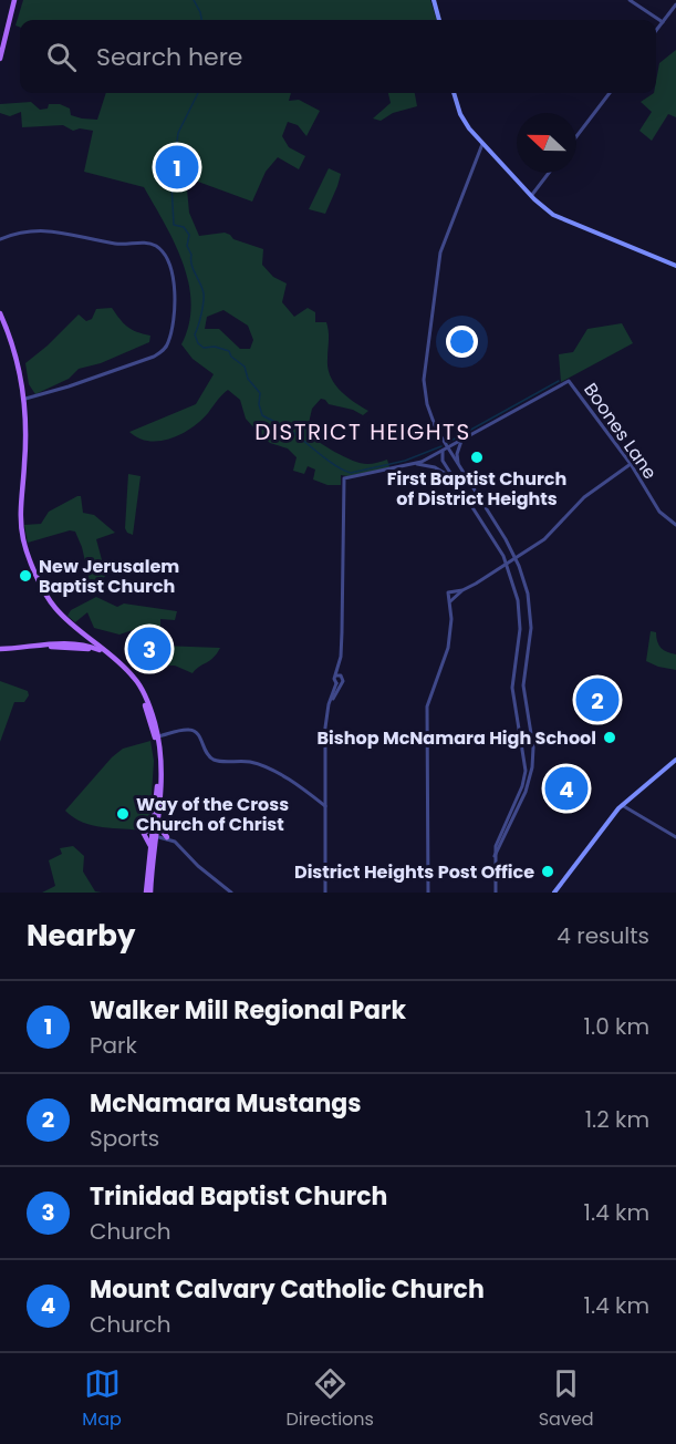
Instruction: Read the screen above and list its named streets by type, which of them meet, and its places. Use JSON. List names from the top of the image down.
{
  "streets": {
    "street": ["Boones Lane"]
  },
  "districts": ["DISTRICT HEIGHTS"],
  "places": [
    "First Baptist Church of District Heights",
    "New Jerusalem Baptist Church",
    "Bishop McNamara High School",
    "Way of the Cross Church of Christ",
    "District Heights Post Office"
  ],
  "north": "left",
  "page": {
    "search": "Search here",
    "pins": [
      "1",
      "3",
      "2",
      "4"
    ],
    "heading": ["Nearby", "4 results"],
    "list": [
      {
        "mark": "1",
        "name": "Walker Mill Regional Park",
        "note": "Park",
        "value": "1.0 km"
      },
      {
        "mark": "2",
        "name": "McNamara Mustangs",
        "note": "Sports",
        "value": "1.2 km"
      },
      {
        "mark": "3",
        "name": "Trinidad Baptist Church",
        "note": "Church",
        "value": "1.4 km"
      },
      {
        "mark": "4",
        "name": "Mount Calvary Catholic Church",
        "note": "Church",
        "value": "1.4 km"
      }
    ],
    "nav": ["Map", "Directions", "Saved"]
  }
}
